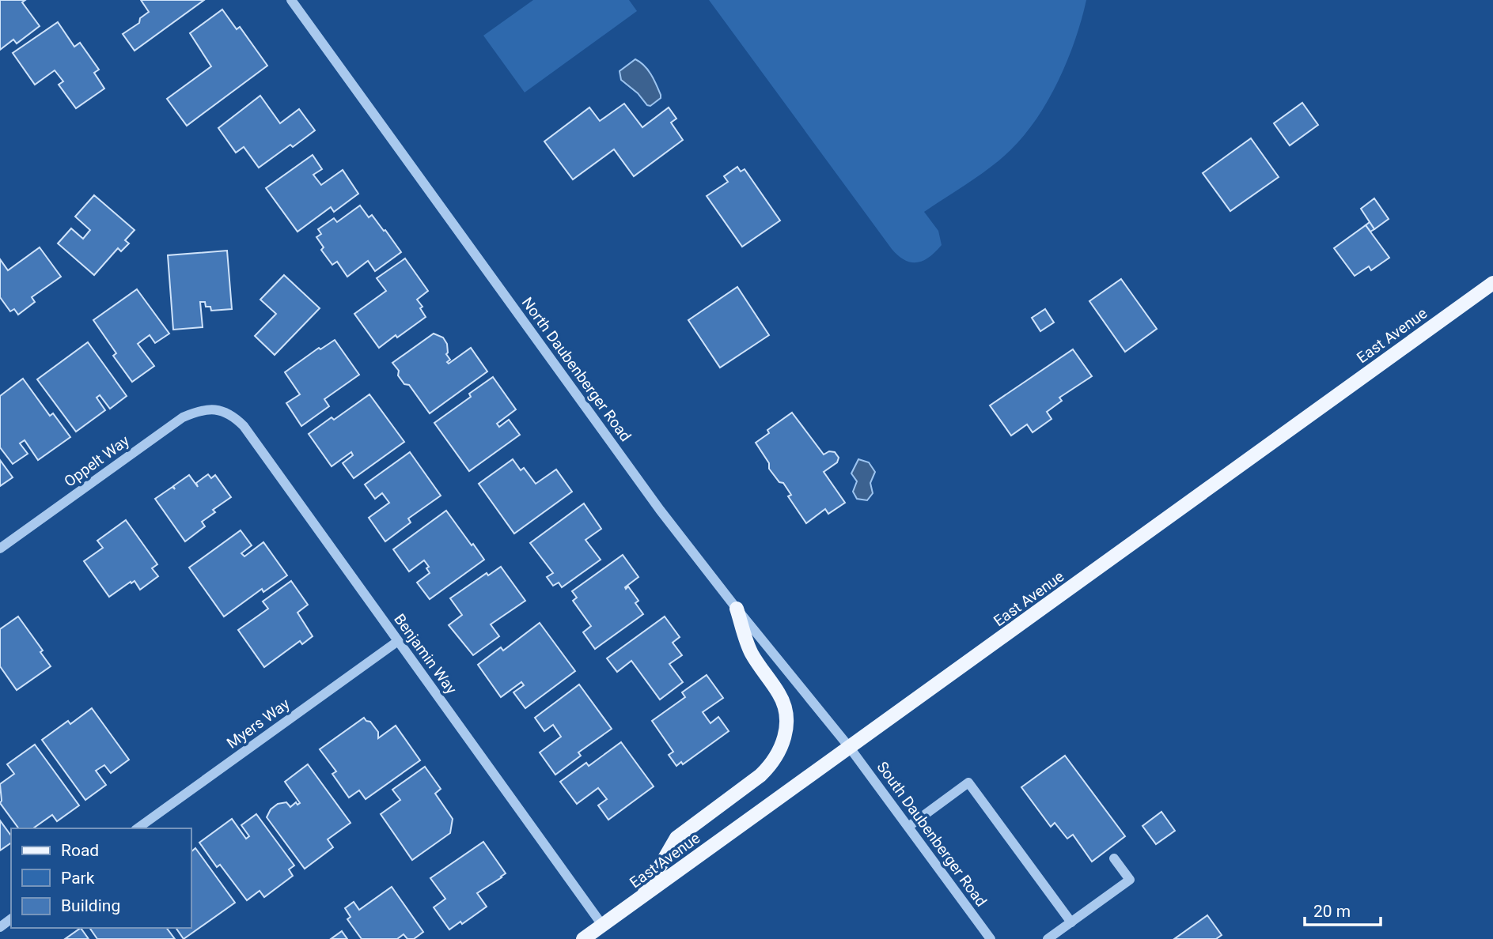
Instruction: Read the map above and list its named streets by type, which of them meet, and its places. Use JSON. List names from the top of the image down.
{
  "streets": {
    "main road": ["East Avenue"],
    "street": [
      "North Daubenberger Road",
      "Oppelt Way",
      "Benjamin Way",
      "Myers Way",
      "South Daubenberger Road"
    ]
  },
  "crossings": [
    ["East Avenue", "North Daubenberger Road"],
    ["East Avenue", "Benjamin Way"],
    ["East Avenue", "South Daubenberger Road"],
    ["North Daubenberger Road", "South Daubenberger Road"],
    ["Oppelt Way", "Benjamin Way"],
    ["Benjamin Way", "Myers Way"]
  ],
  "legend": ["Road", "Park", "Building"],
  "scale_bar": "20 m"
}
